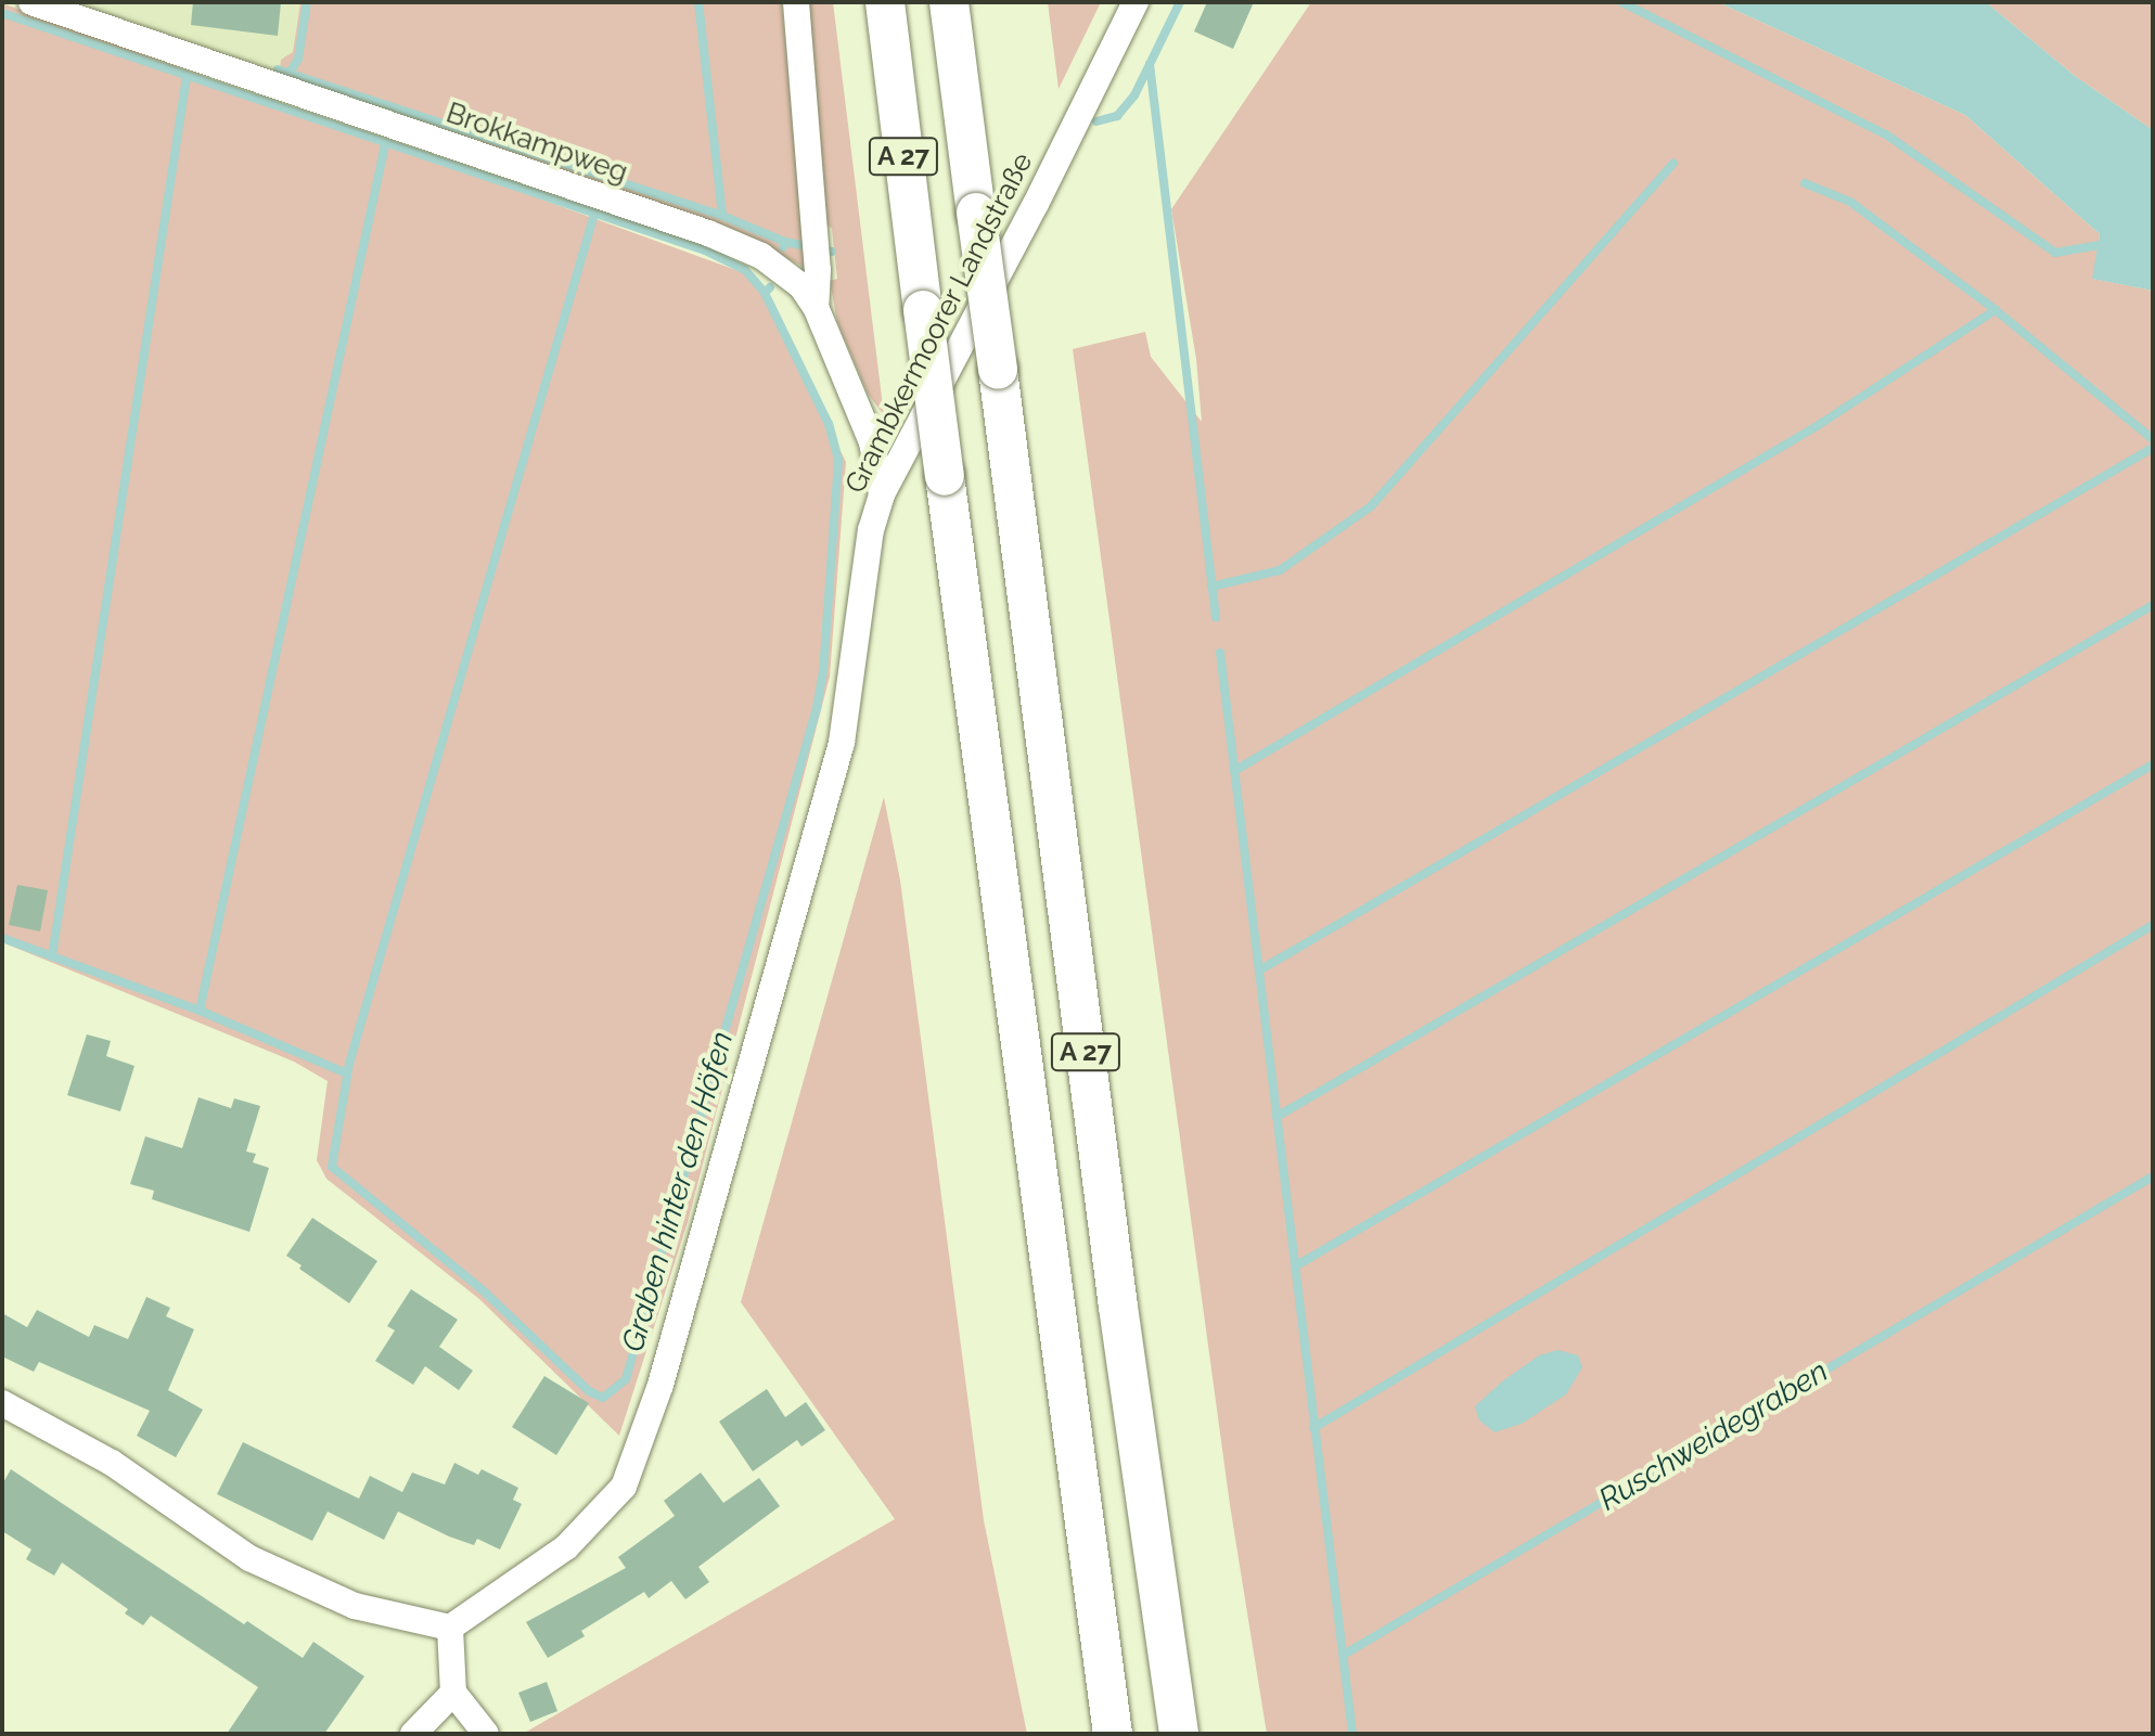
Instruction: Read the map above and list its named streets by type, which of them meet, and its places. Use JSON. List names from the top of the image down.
{
  "streets": {
    "highway": ["A 27"],
    "street": ["Brokkampweg", "Grambkermoorer Landstraße"]
  },
  "crossings": [
    ["Brokkampweg", "Grambkermoorer Landstraße"]
  ],
  "water": ["Graben hinter den Höfen", "Ruschweidegraben"]
}
